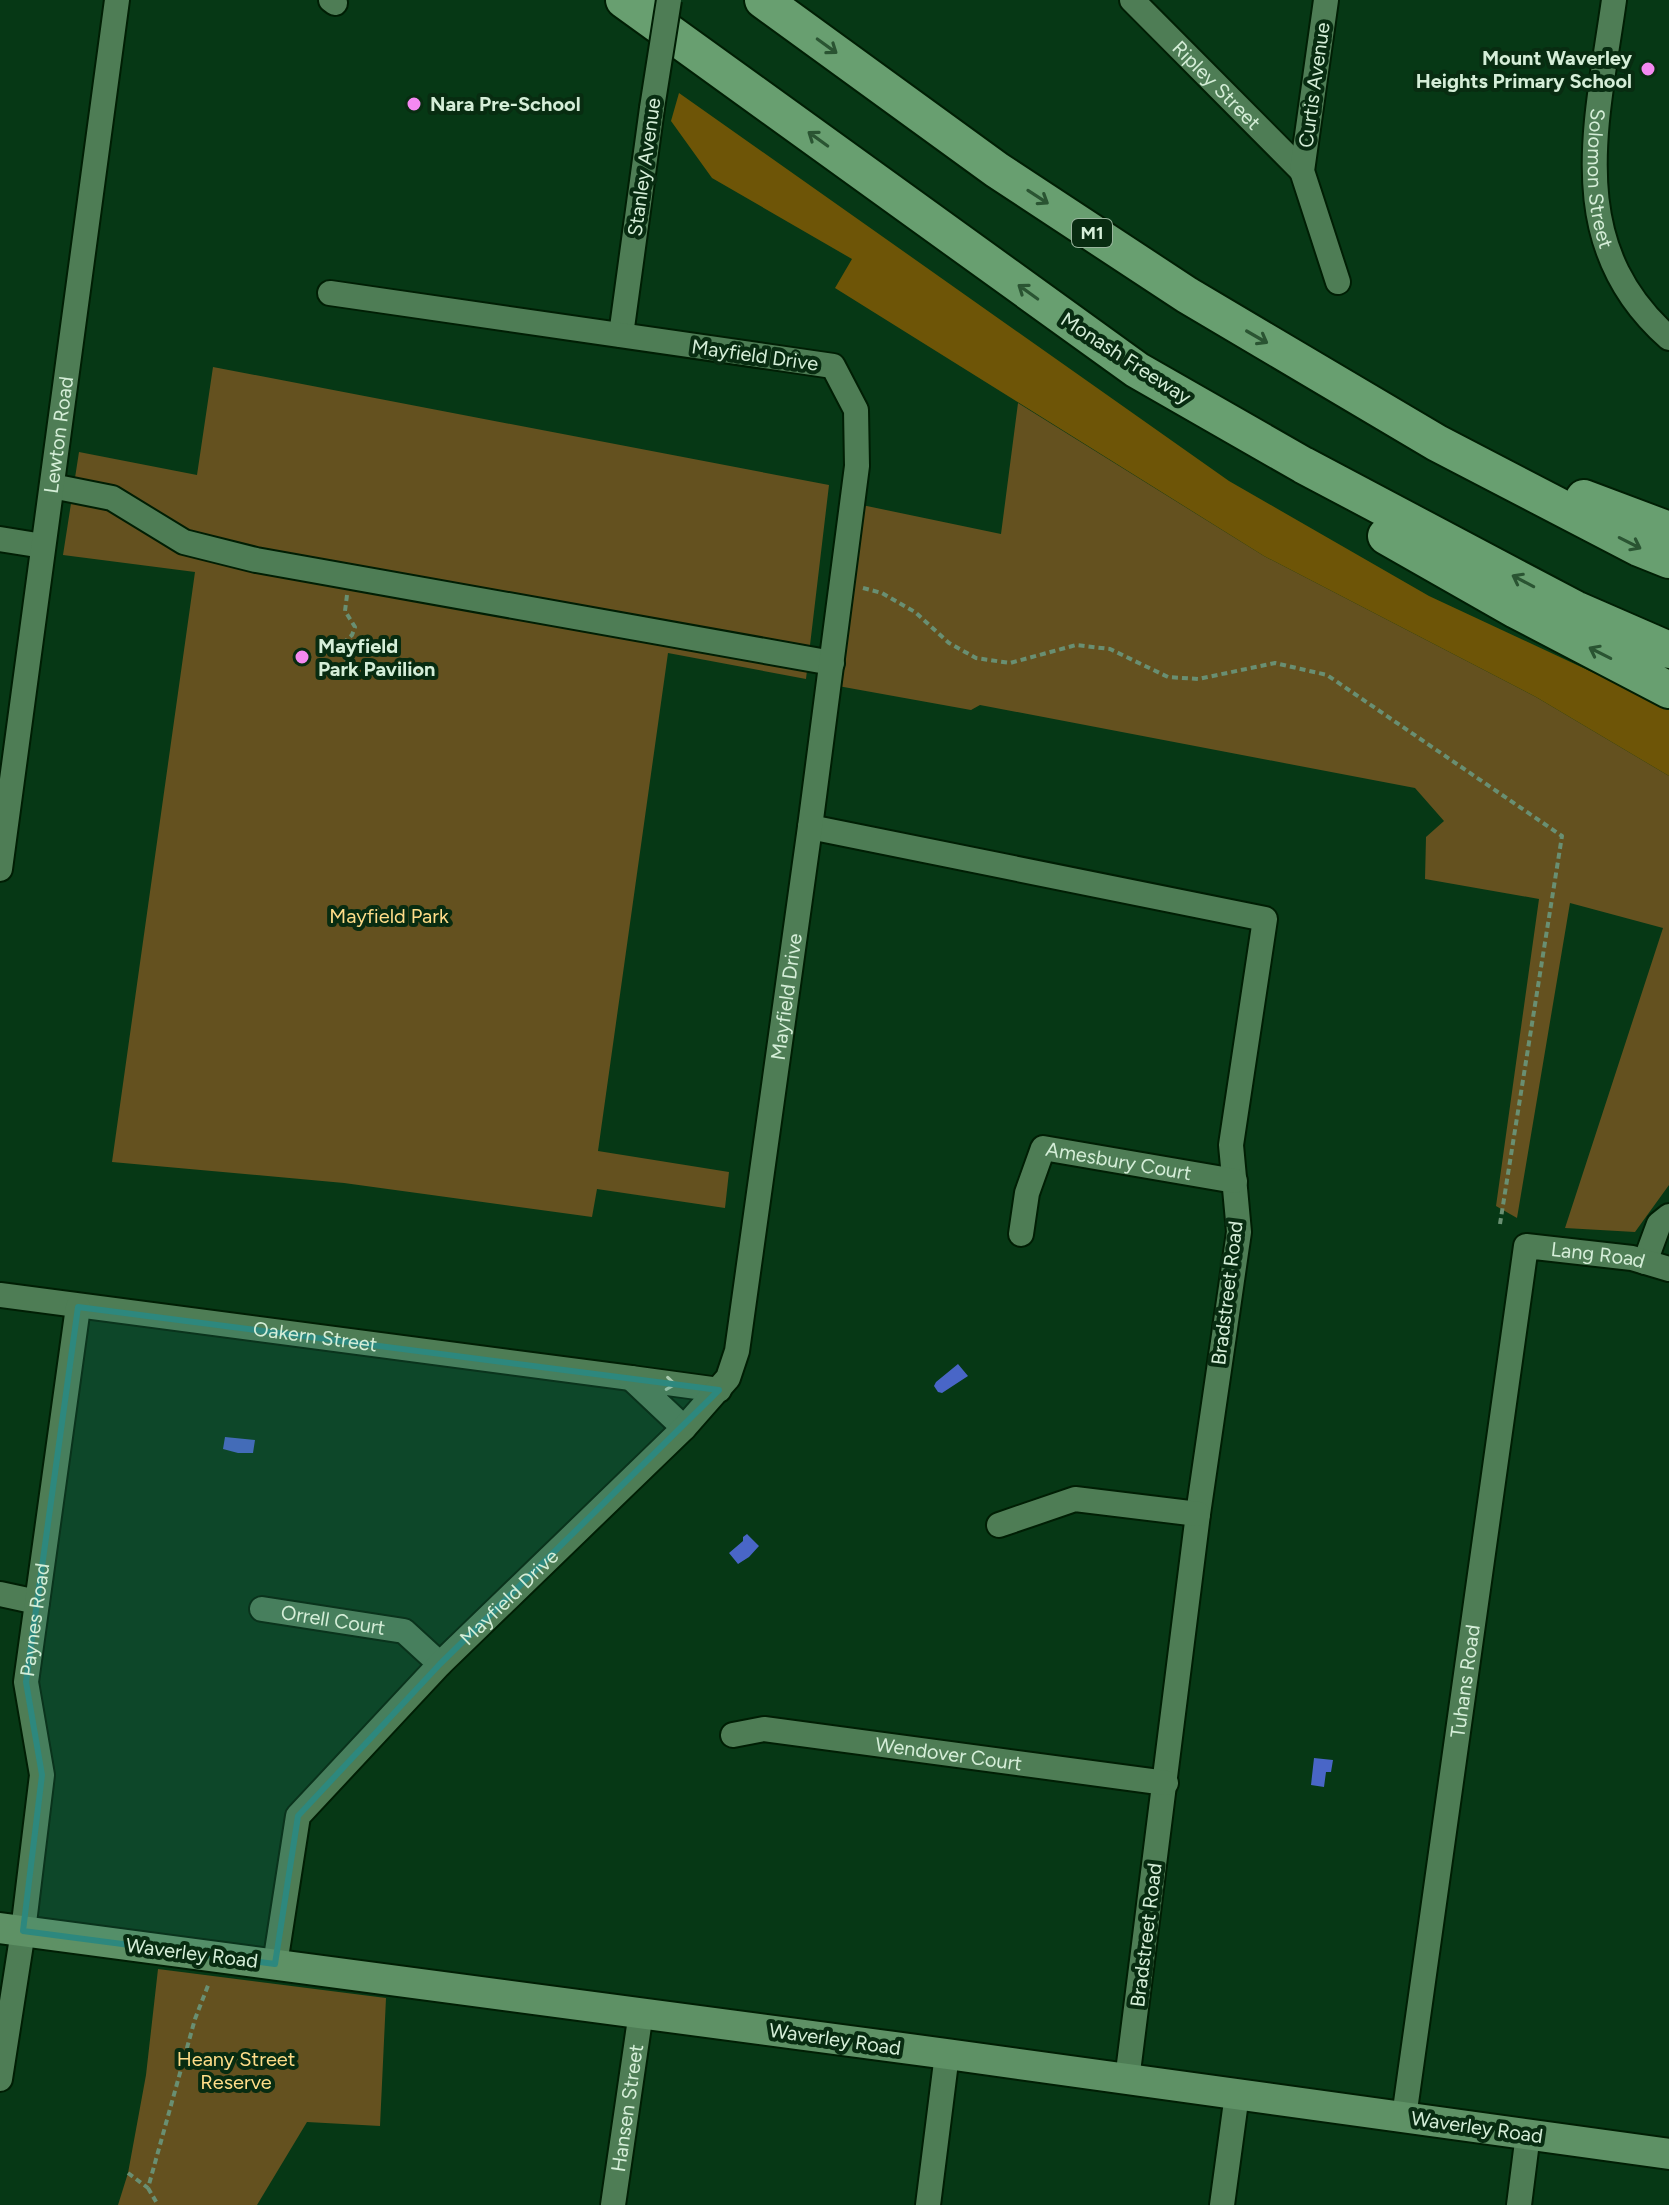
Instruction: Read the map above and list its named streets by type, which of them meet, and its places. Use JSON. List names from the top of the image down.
{
  "streets": {
    "highway": ["M1", "Monash Freeway"],
    "main road": ["Waverley Road"],
    "street": [
      "Ripley Street",
      "Curtis Avenue",
      "Stanley Avenue",
      "Solomon Street",
      "Mayfield Drive",
      "Lewton Road",
      "Amesbury Court",
      "Lang Road",
      "Bradstreet Road",
      "Oakern Street",
      "Paynes Road",
      "Orrell Court",
      "Tuhans Road",
      "Wendover Court",
      "Hansen Street"
    ]
  },
  "crossings": [
    ["Ripley Street", "Curtis Avenue"],
    ["Stanley Avenue", "Mayfield Drive"],
    ["Mayfield Drive", "Bradstreet Road"],
    ["Mayfield Drive", "Oakern Street"],
    ["Mayfield Drive", "Orrell Court"],
    ["Mayfield Drive", "Waverley Road"],
    ["Amesbury Court", "Bradstreet Road"],
    ["Lang Road", "Tuhans Road"],
    ["Bradstreet Road", "Wendover Court"],
    ["Bradstreet Road", "Waverley Road"],
    ["Oakern Street", "Paynes Road"],
    ["Paynes Road", "Waverley Road"],
    ["Tuhans Road", "Waverley Road"],
    ["Waverley Road", "Hansen Street"]
  ],
  "parks": ["Mayfield Park", "Heany Street Reserve"],
  "places": ["Mount Waverley Heights Primary School", "Nara Pre-School", "Mayfield Park Pavilion"]
}
